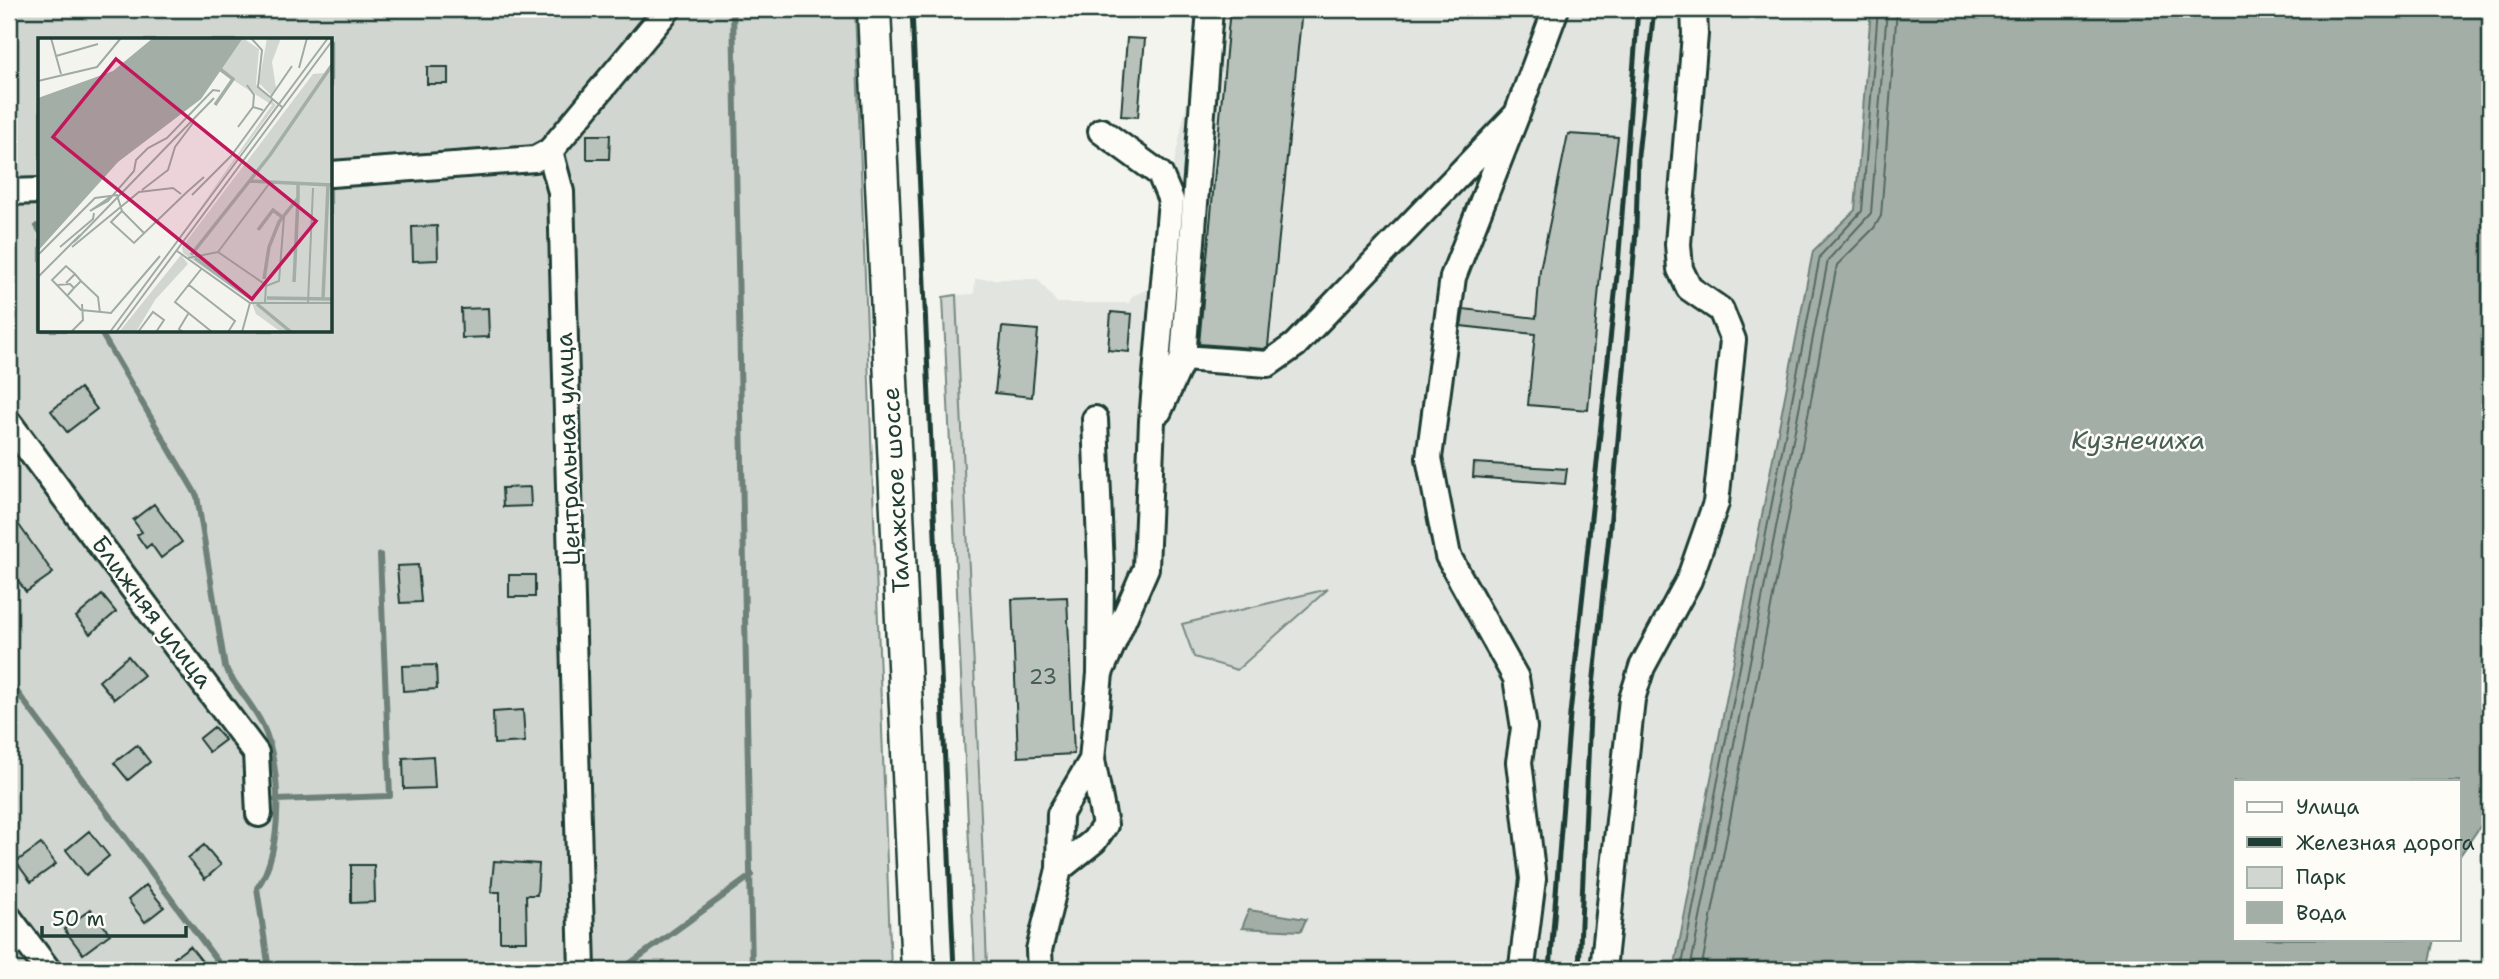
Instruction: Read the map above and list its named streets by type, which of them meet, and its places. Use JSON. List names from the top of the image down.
{
  "streets": {
    "main road": ["Талажское шоссе"],
    "lane": ["Центральная улица", "Ближняя улица"]
  },
  "water": ["Кузнечиха"],
  "house_numbers": ["23"],
  "legend": [
    "Улица",
    "Железная дорога",
    "Парк",
    "Вода"
  ],
  "scale_bar": "50 m"
}
